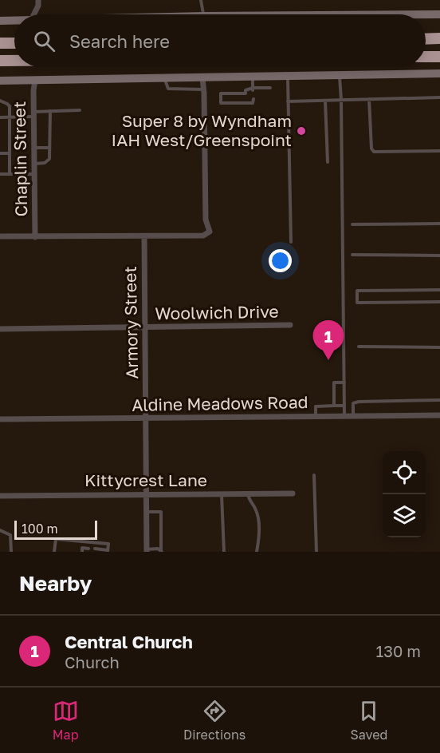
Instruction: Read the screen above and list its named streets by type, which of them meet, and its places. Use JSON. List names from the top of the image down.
{
  "streets": {
    "street": [
      "Chaplin Street",
      "Woolwich Drive",
      "Armory Street",
      "Aldine Meadows Road",
      "Kittycrest Lane"
    ]
  },
  "crossings": [
    ["Woolwich Drive", "Armory Street"],
    ["Armory Street", "Aldine Meadows Road"],
    ["Armory Street", "Kittycrest Lane"]
  ],
  "places": ["Super 8 by Wyndham IAH West/Greenspoint"],
  "scale_bar": "100 m",
  "page": {
    "search": "Search here",
    "pins": "1",
    "scale": "100 m",
    "heading": "Nearby",
    "list": [
      {
        "mark": "1",
        "name": "Central Church",
        "note": "Church",
        "value": "130 m"
      }
    ],
    "nav": ["Map", "Directions", "Saved"]
  }
}
